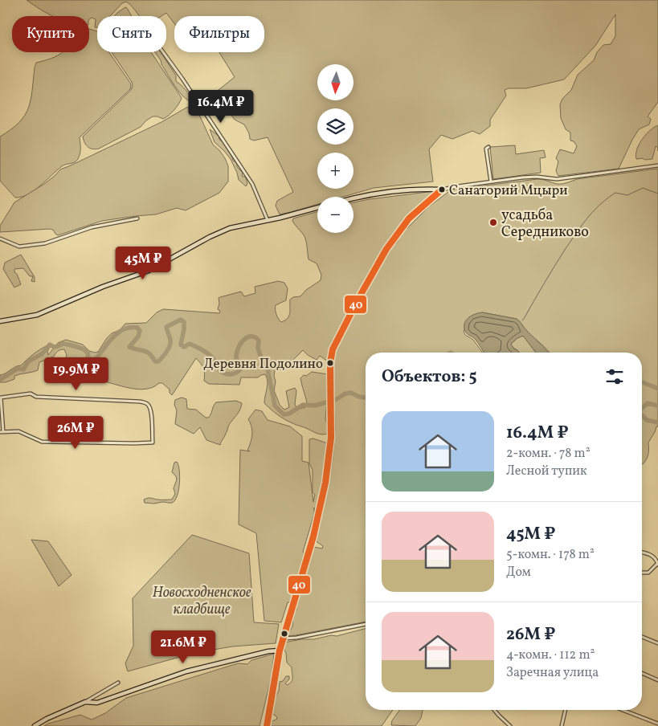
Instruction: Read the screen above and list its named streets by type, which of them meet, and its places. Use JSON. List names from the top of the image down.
{
  "parks": ["Новосходненское кладбище"],
  "places": ["Санаторий Мцыри", "усадьба Середниково", "Деревня Подолино"],
  "lines": ["transit line 40"],
  "north": "bottom",
  "page": {
    "chip": ["Купить", "Снять", "Фильтры"],
    "map_buttons": ["+", "−"],
    "price": [
      "16.4M ₽",
      "45M ₽",
      "19.9M ₽",
      "26M ₽",
      "21.6M ₽"
    ],
    "heading": "Объектов: 5",
    "list": [
      {
        "name": "16.4M ₽",
        "note": "2-комн. · 78 m² · Лесной тупик"
      },
      {
        "name": "45M ₽",
        "note": "5-комн. · 178 m² · Дом"
      },
      {
        "name": "26M ₽",
        "note": "4-комн. · 112 m² · Заречная улица"
      }
    ]
  }
}
